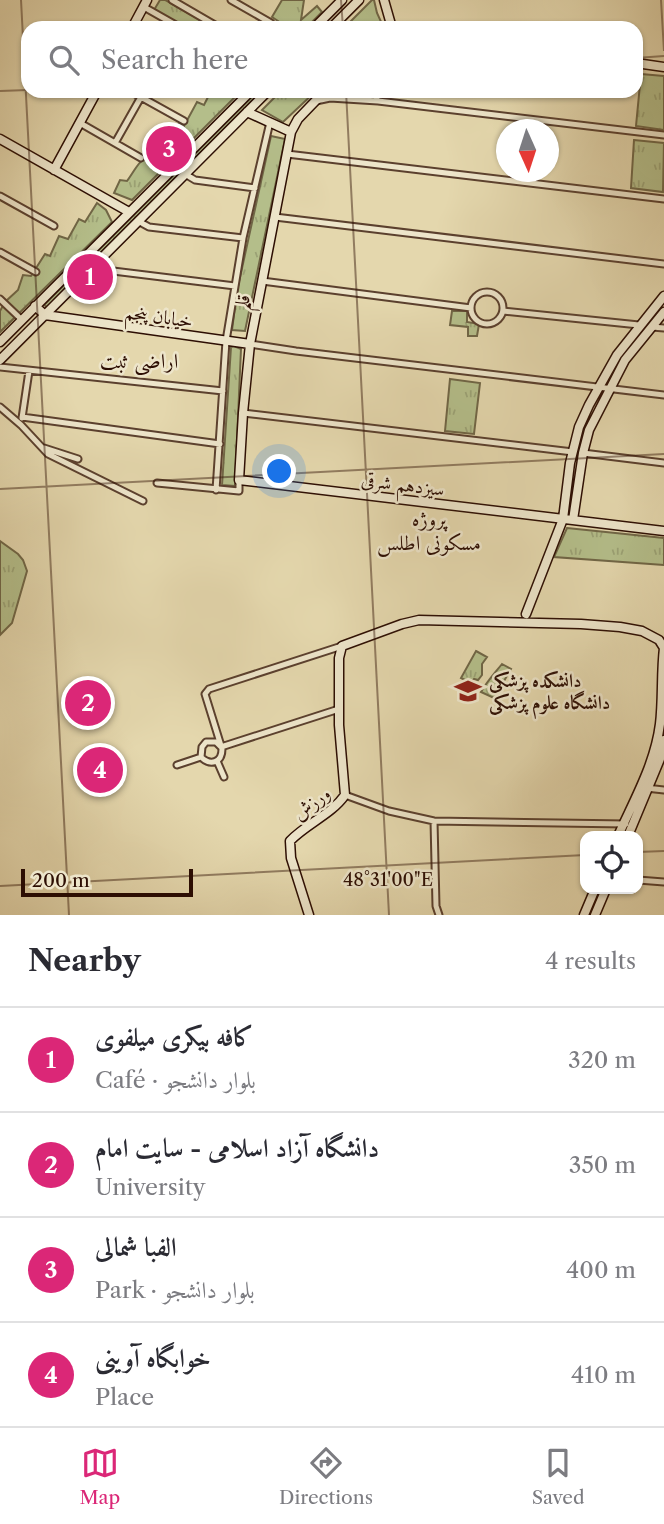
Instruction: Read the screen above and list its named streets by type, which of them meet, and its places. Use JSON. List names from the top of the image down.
{
  "streets": {
    "street": [
      "قلم",
      "خیابان پنجم",
      "سیزدهم شرقی",
      "ورزش"
    ]
  },
  "crossings": [
    ["قلم", "خیابان پنجم"],
    ["قلم", "سیزدهم شرقی"]
  ],
  "districts": ["اراضی ثبت", "پروژه مسکونی اطلس"],
  "places": {
    "school or university": ["دانشکده پزشکی دانشگاه علوم پزشکی"]
  },
  "scale_bar": "200 m",
  "north": "bottom",
  "page": {
    "search": "Search here",
    "pins": [
      "3",
      "1",
      "2",
      "4"
    ],
    "scale": "200 m",
    "heading": ["Nearby", "4 results"],
    "list": [
      {
        "mark": "1",
        "name": "کافه بیکری میلفوی",
        "note": "Café · بلوار دانشجو",
        "value": "320 m"
      },
      {
        "mark": "2",
        "name": "دانشگاه آزاد اسلامی - سایت امام",
        "note": "University",
        "value": "350 m"
      },
      {
        "mark": "3",
        "name": "الفبا شمالی",
        "note": "Park · بلوار دانشجو",
        "value": "400 m"
      },
      {
        "mark": "4",
        "name": "خوابگاه آوینی",
        "note": "Place",
        "value": "410 m"
      }
    ],
    "nav": ["Map", "Directions", "Saved"]
  },
  "coordinates": ["48°31'00\"E"]
}
